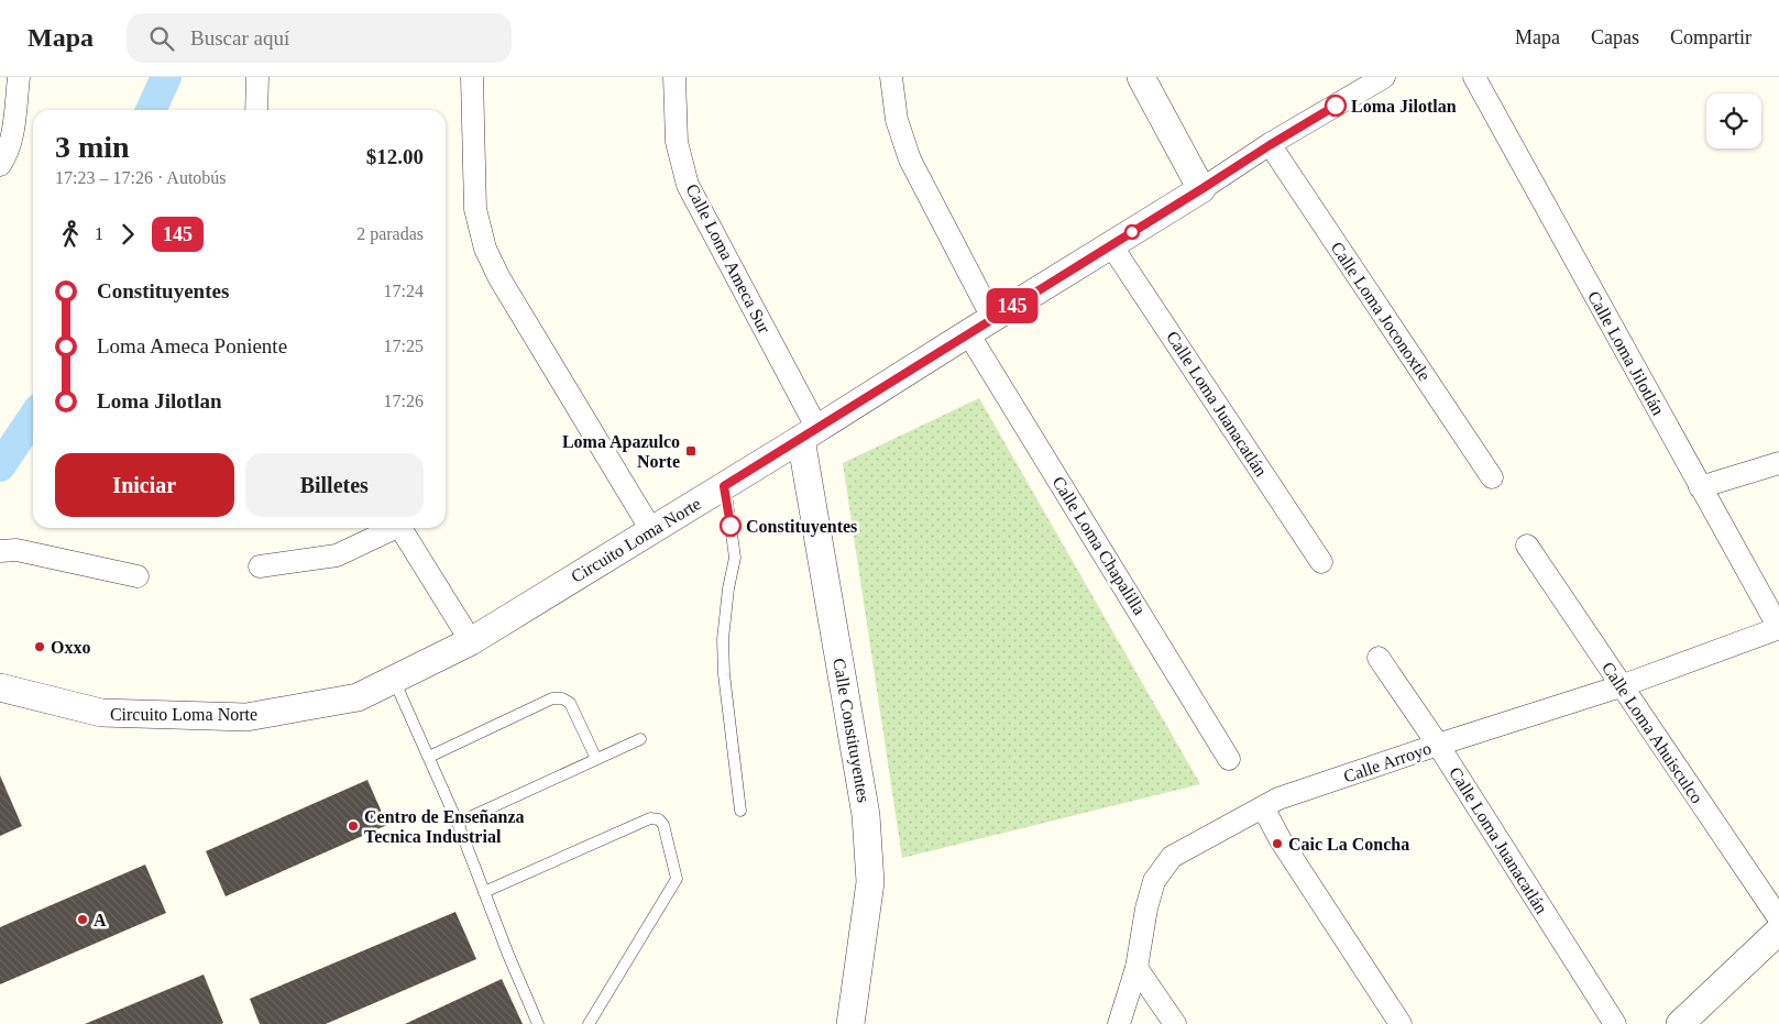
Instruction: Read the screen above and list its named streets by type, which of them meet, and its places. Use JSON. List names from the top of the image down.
{
  "streets": {
    "street": [
      "Calle Loma Ameca Sur",
      "Calle Loma Joconoxtle",
      "Calle Loma Jilotlán",
      "Calle Loma Juanacatlán",
      "Circuito Loma Norte",
      "Calle Loma Chapalilla",
      "Calle Constituyentes",
      "Calle Loma Ahuisculco",
      "Calle Arroyo"
    ]
  },
  "crossings": [
    ["Calle Loma Ameca Sur", "Circuito Loma Norte"],
    ["Calle Loma Ameca Sur", "Calle Constituyentes"],
    ["Calle Loma Joconoxtle", "Circuito Loma Norte"],
    ["Calle Loma Jilotlán", "Calle Arroyo"],
    ["Calle Loma Juanacatlán", "Circuito Loma Norte"],
    ["Calle Loma Juanacatlán", "Calle Arroyo"],
    ["Circuito Loma Norte", "Calle Loma Chapalilla"],
    ["Circuito Loma Norte", "Calle Constituyentes"],
    ["Calle Loma Ahuisculco", "Calle Arroyo"]
  ],
  "places": {
    "other": [
      "Loma Jilotlan",
      "Constituyentes",
      "Oxxo",
      "Centro de Enseñanza Tecnica Industrial",
      "Caic La Concha",
      "A"
    ],
    "transit": ["Loma Apazulco Norte"]
  },
  "lines": ["bus line 145"],
  "page": {
    "header": "Mapa",
    "search": "Buscar aquí",
    "nav": ["Mapa", "Capas", "Compartir"],
    "on_map": "145",
    "heading": ["3 min", "17:23 – 17:26 · Autobús", "$12.00"],
    "legs": ["1", "145", "2 paradas"],
    "list": [
      {
        "name": "Constituyentes",
        "value": "17:24"
      },
      {
        "name": "Loma Ameca Poniente",
        "value": "17:25"
      },
      {
        "name": "Loma Jilotlan",
        "value": "17:26"
      }
    ],
    "buttons": ["Iniciar", "Billetes"]
  }
}
